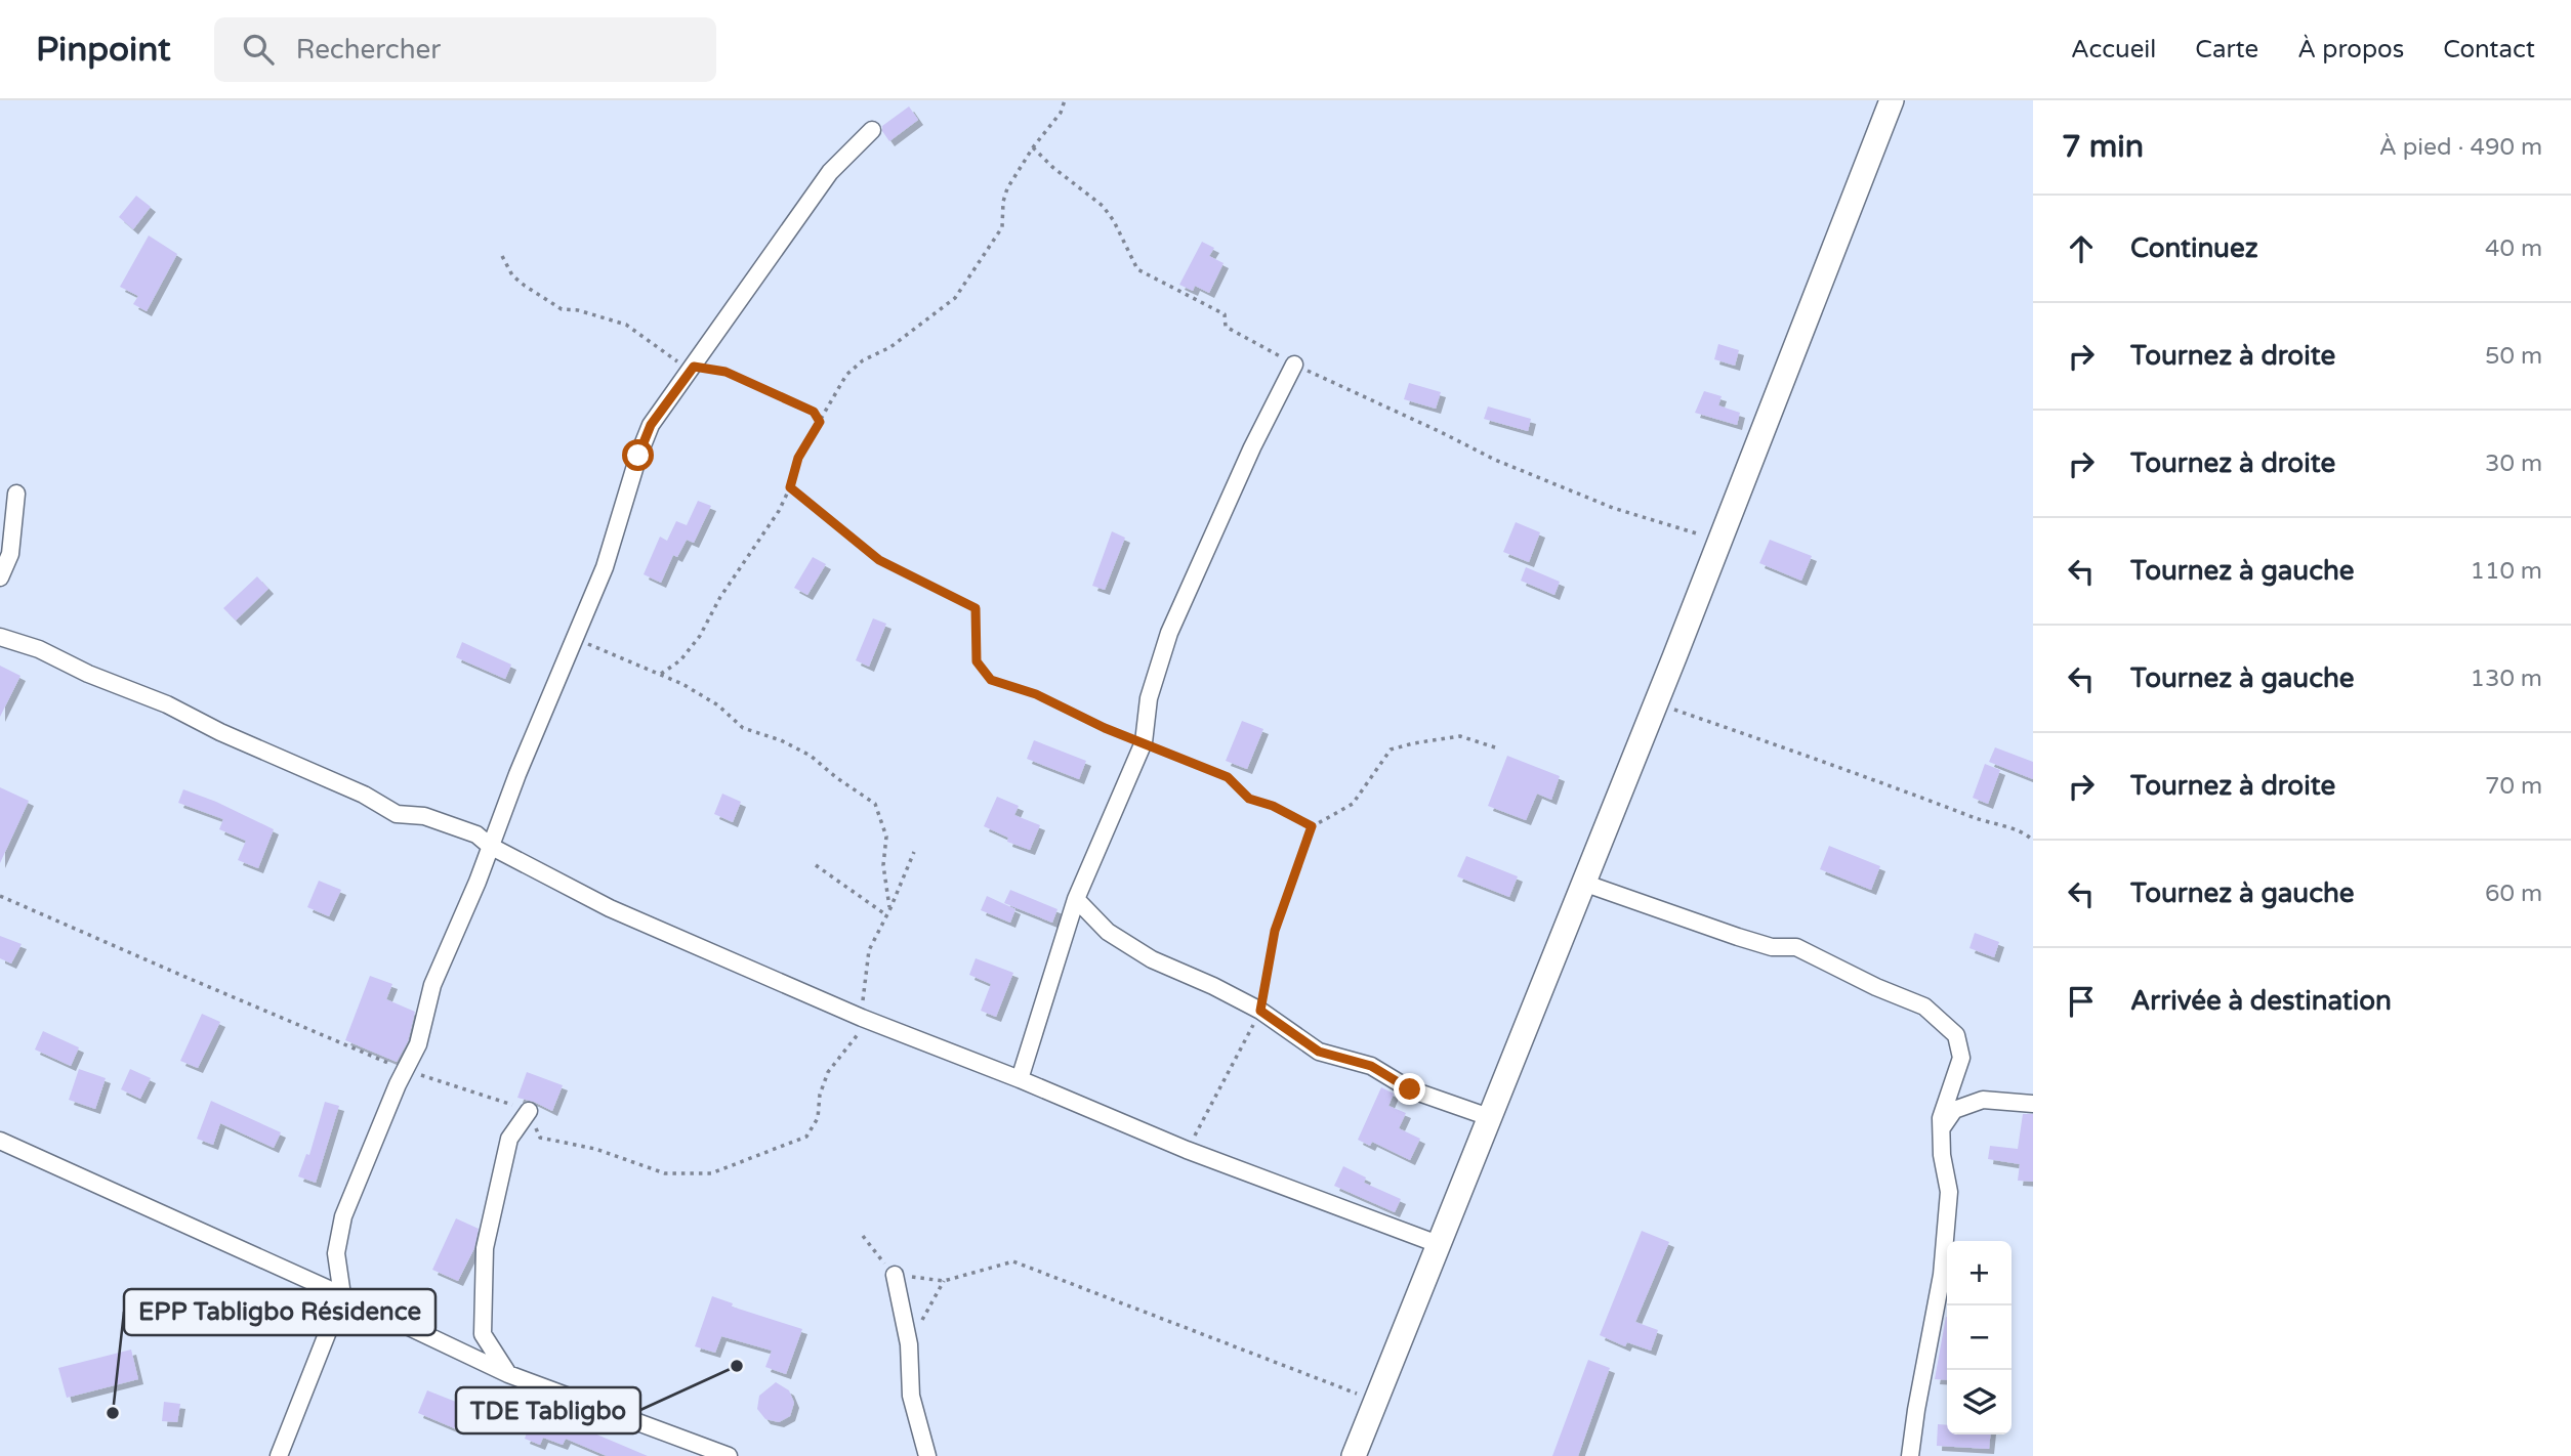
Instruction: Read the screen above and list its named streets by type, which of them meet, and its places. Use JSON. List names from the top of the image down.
{
  "places": ["TDE Tabligbo", "EPP Tabligbo Résidence"],
  "page": {
    "header": "Pinpoint",
    "search": "Rechercher",
    "nav": [
      "Accueil",
      "Carte",
      "À propos",
      "Contact"
    ],
    "heading": ["7 min", "À pied · 490 m"],
    "list": [
      ["Continuez", "40 m"],
      ["Tournez à droite", "50 m"],
      ["Tournez à droite", "30 m"],
      ["Tournez à gauche", "110 m"],
      ["Tournez à gauche", "130 m"],
      ["Tournez à droite", "70 m"],
      ["Tournez à gauche", "60 m"],
      "Arrivée à destination"
    ],
    "map_buttons": ["+", "−"]
  }
}
